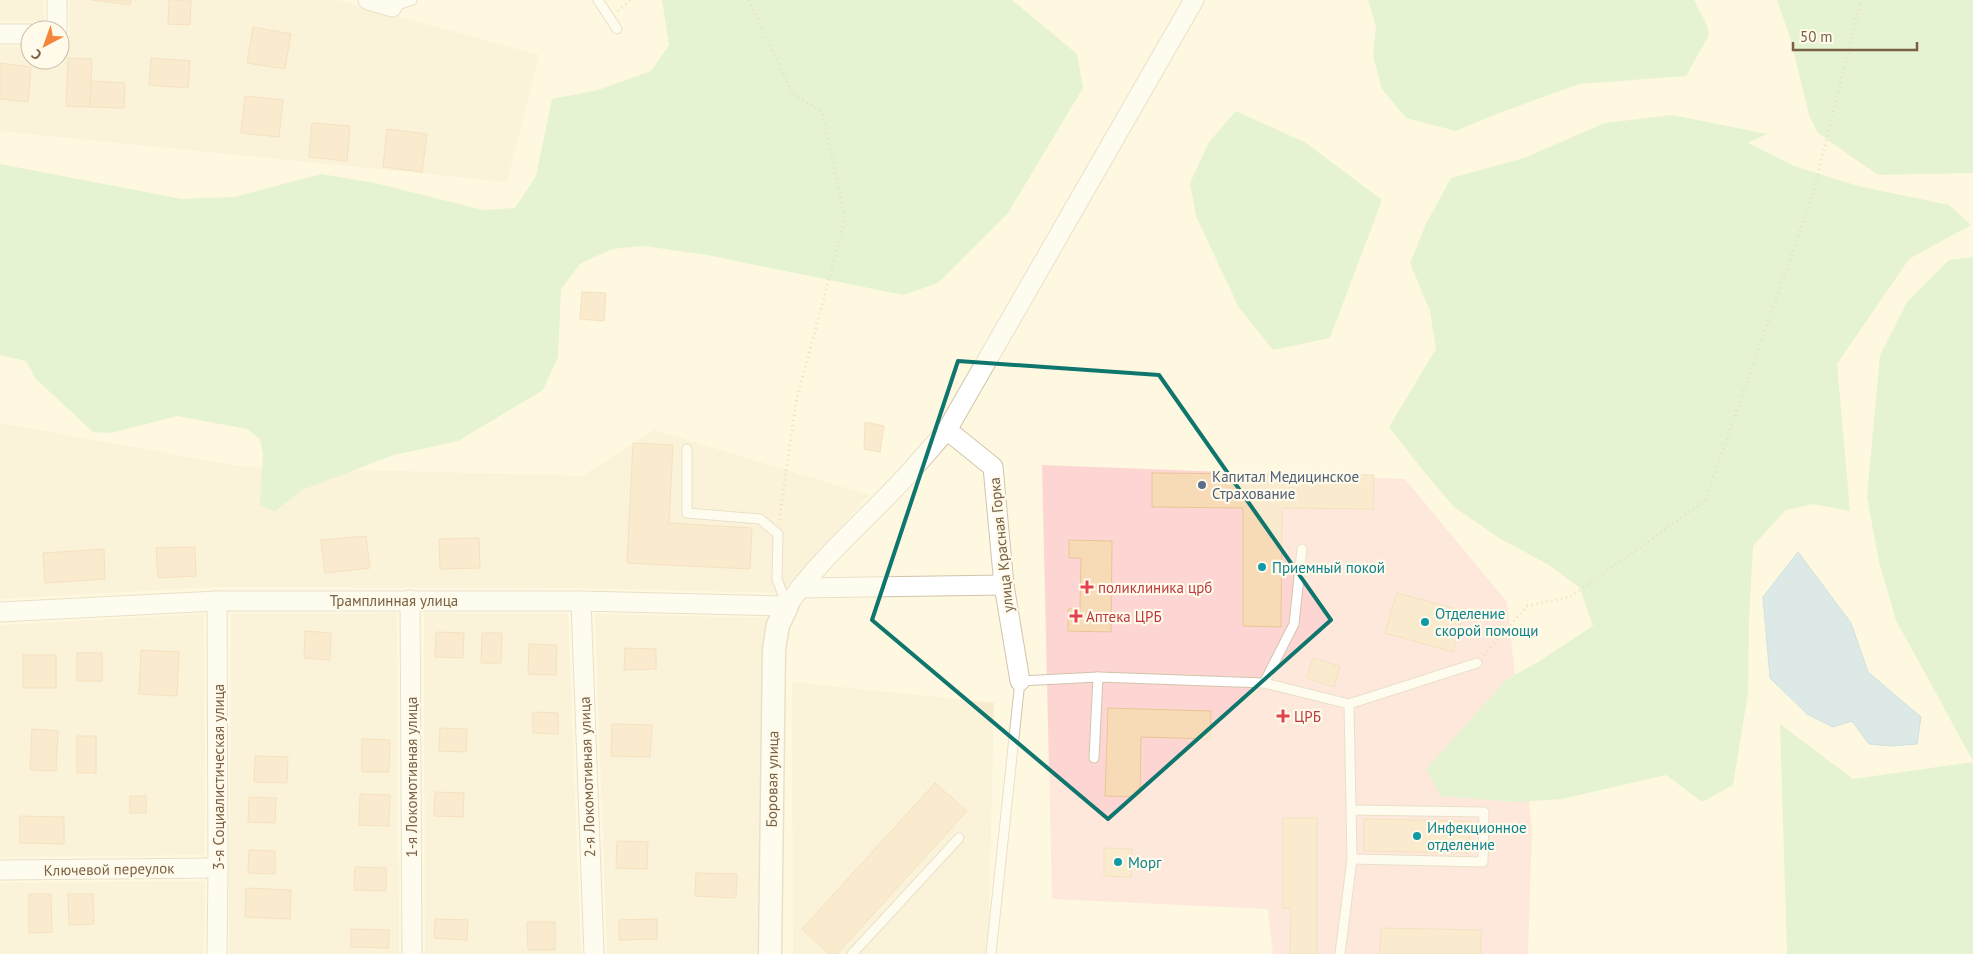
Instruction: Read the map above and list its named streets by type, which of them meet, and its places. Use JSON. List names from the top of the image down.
{
  "streets": {
    "street": [
      "улица Красная Горка",
      "Трамплинная улица",
      "3-я Социалистическая улица",
      "1-я Локомотивная улица",
      "2-я Локомотивная улица",
      "Боровая улица",
      "Ключевой переулок"
    ]
  },
  "crossings": [
    ["улица Красная Горка", "Трамплинная улица"],
    ["Трамплинная улица", "3-я Социалистическая улица"],
    ["Трамплинная улица", "1-я Локомотивная улица"],
    ["Трамплинная улица", "2-я Локомотивная улица"],
    ["Трамплинная улица", "Боровая улица"],
    ["3-я Социалистическая улица", "Ключевой переулок"]
  ],
  "places": {
    "other": [
      "Капитал Медицинское Страхование",
      "Приемный покой",
      "Отделение скорой помощи",
      "Инфекционное отделение",
      "Морг"
    ],
    "health": ["поликлиника црб", "Аптека ЦРБ", "ЦРБ"]
  },
  "scale_bar": "50 m",
  "north": "bottom left"
}
